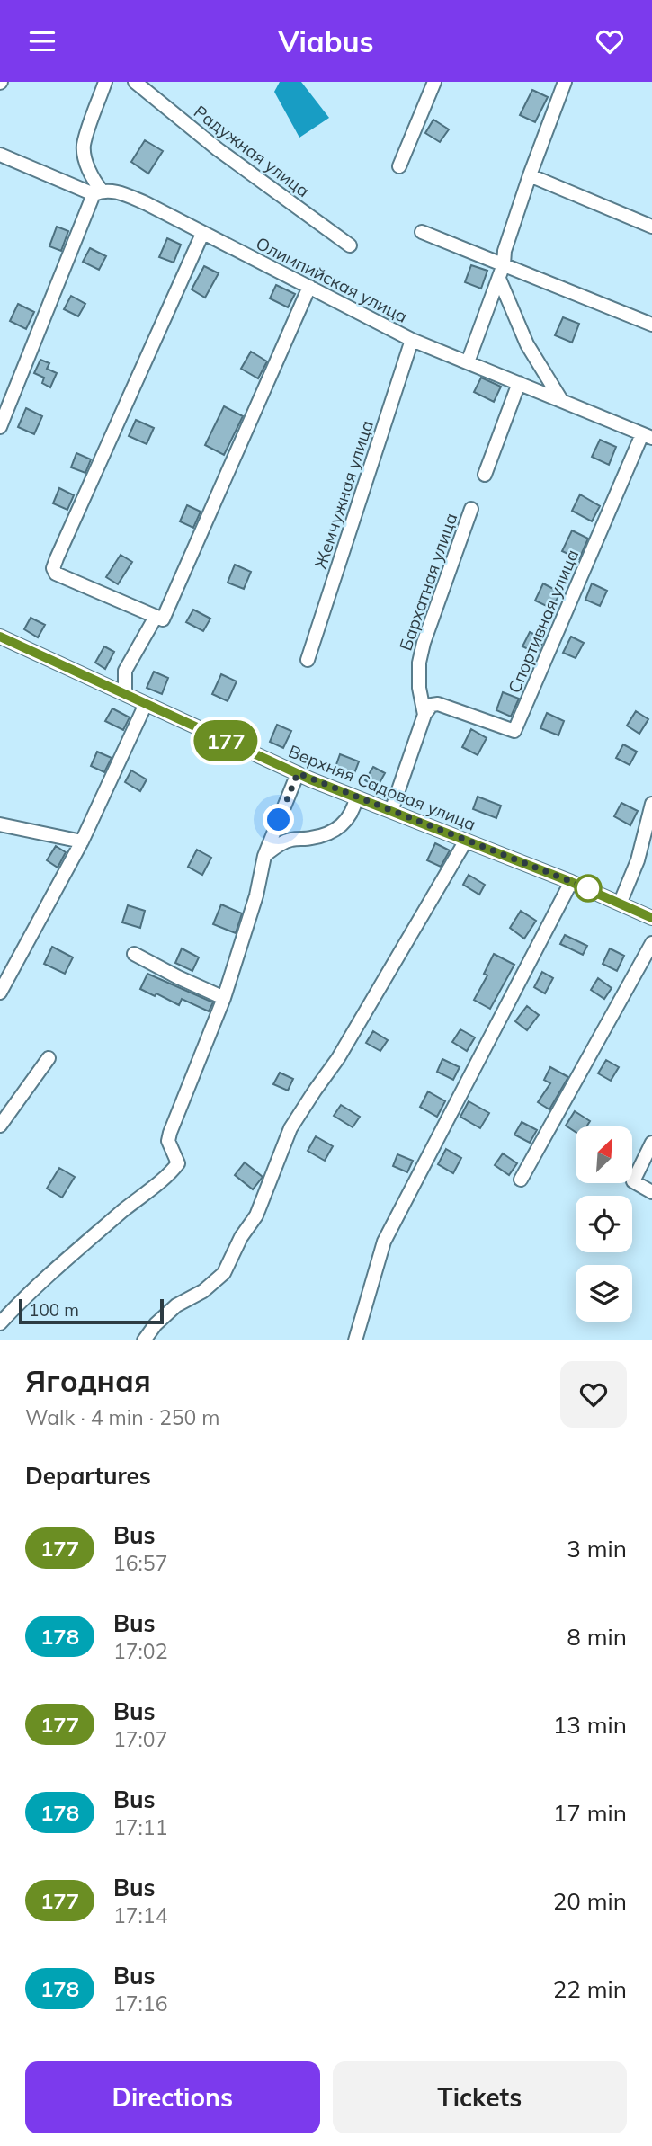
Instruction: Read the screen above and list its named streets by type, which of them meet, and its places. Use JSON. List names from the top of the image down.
{
  "streets": {
    "street": [
      "Радужная улица",
      "Олимпийская улица",
      "Жемчужная улица",
      "Бархатная улица",
      "Спортивная улица",
      "Верхняя Садовая улица"
    ]
  },
  "crossings": [
    ["Олимпийская улица", "Жемчужная улица"],
    ["Олимпийская улица", "Спортивная улица"],
    ["Бархатная улица", "Спортивная улица"],
    ["Бархатная улица", "Верхняя Садовая улица"]
  ],
  "lines": ["bus line 177"],
  "scale_bar": "100 m",
  "north": "top right",
  "page": {
    "header": "Viabus",
    "on_map": "177",
    "scale": "100 m",
    "heading": [
      ["Ягодная", "Walk · 4 min · 250 m"],
      "Departures"
    ],
    "list": [
      {
        "mark": "177",
        "name": "Bus",
        "note": "16:57",
        "value": "3 min"
      },
      {
        "mark": "178",
        "name": "Bus",
        "note": "17:02",
        "value": "8 min"
      },
      {
        "mark": "177",
        "name": "Bus",
        "note": "17:07",
        "value": "13 min"
      },
      {
        "mark": "178",
        "name": "Bus",
        "note": "17:11",
        "value": "17 min"
      },
      {
        "mark": "177",
        "name": "Bus",
        "note": "17:14",
        "value": "20 min"
      },
      {
        "mark": "178",
        "name": "Bus",
        "note": "17:16",
        "value": "22 min"
      }
    ],
    "buttons": ["Directions", "Tickets"]
  }
}
